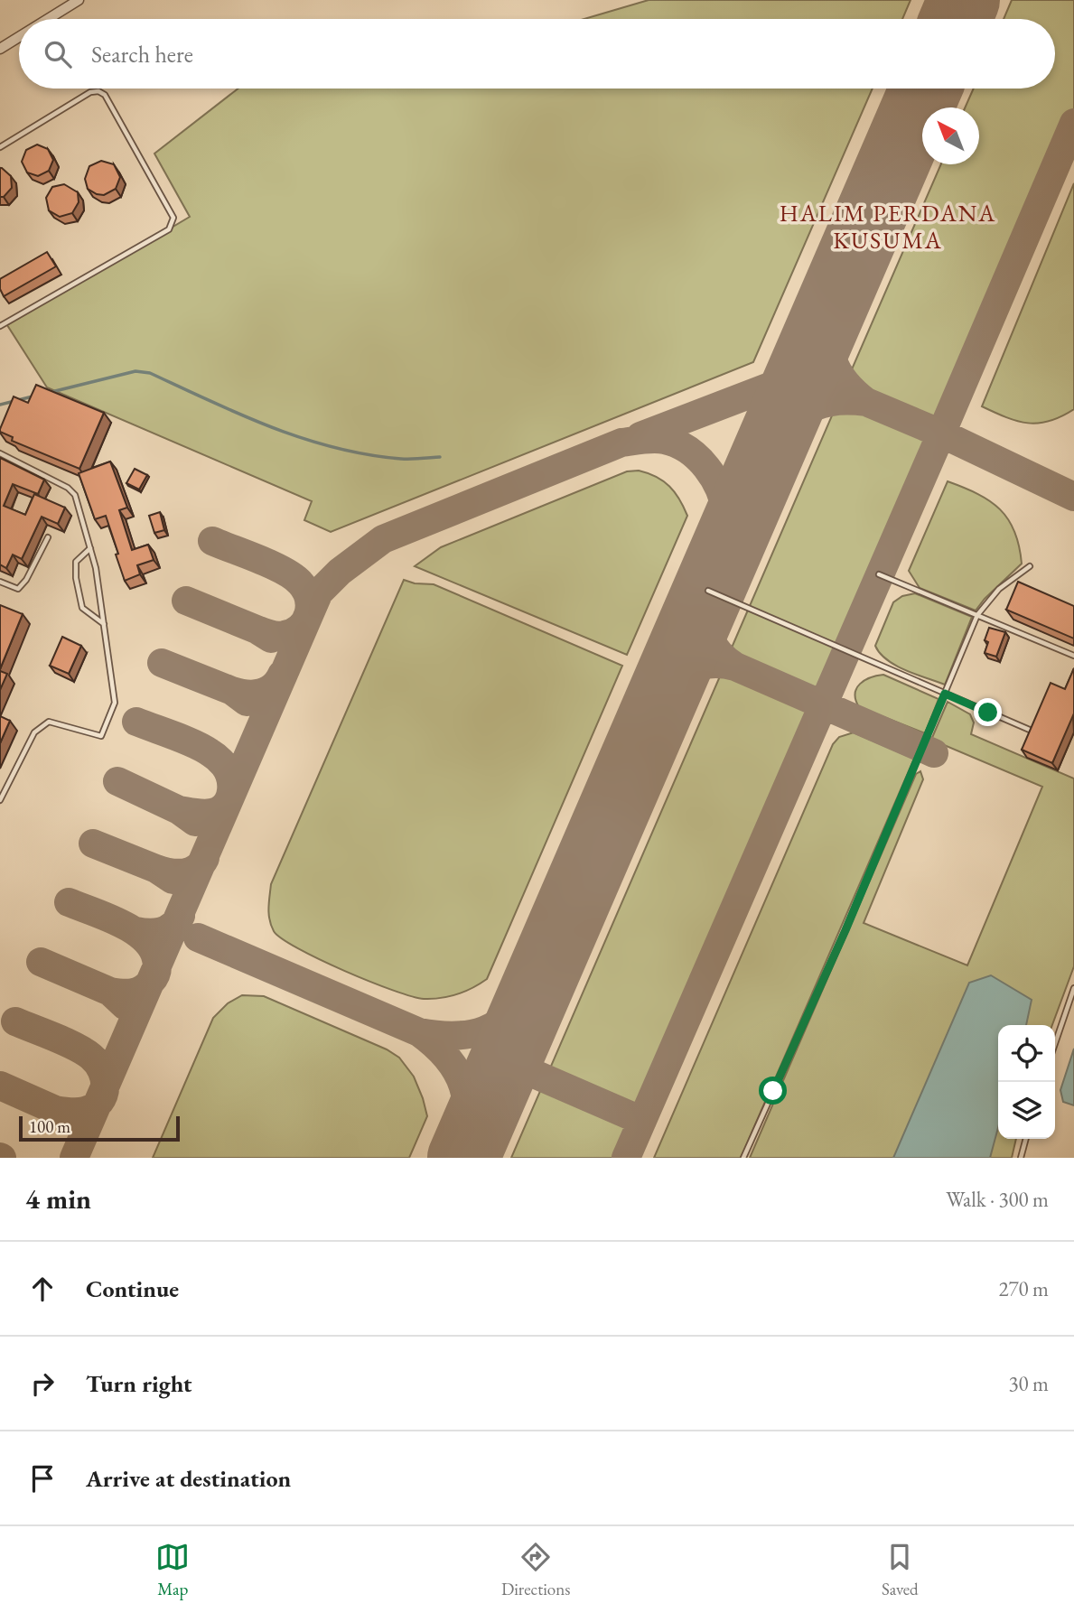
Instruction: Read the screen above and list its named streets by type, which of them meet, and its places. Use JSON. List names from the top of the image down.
{
  "districts": ["HALIM PERDANA KUSUMA"],
  "scale_bar": "100 m",
  "north": "top left",
  "page": {
    "search": "Search here",
    "scale": "100 m",
    "heading": ["4 min", "Walk · 300 m"],
    "list": [
      ["Continue", "270 m"],
      ["Turn right", "30 m"],
      "Arrive at destination"
    ],
    "nav": ["Map", "Directions", "Saved"]
  }
}
